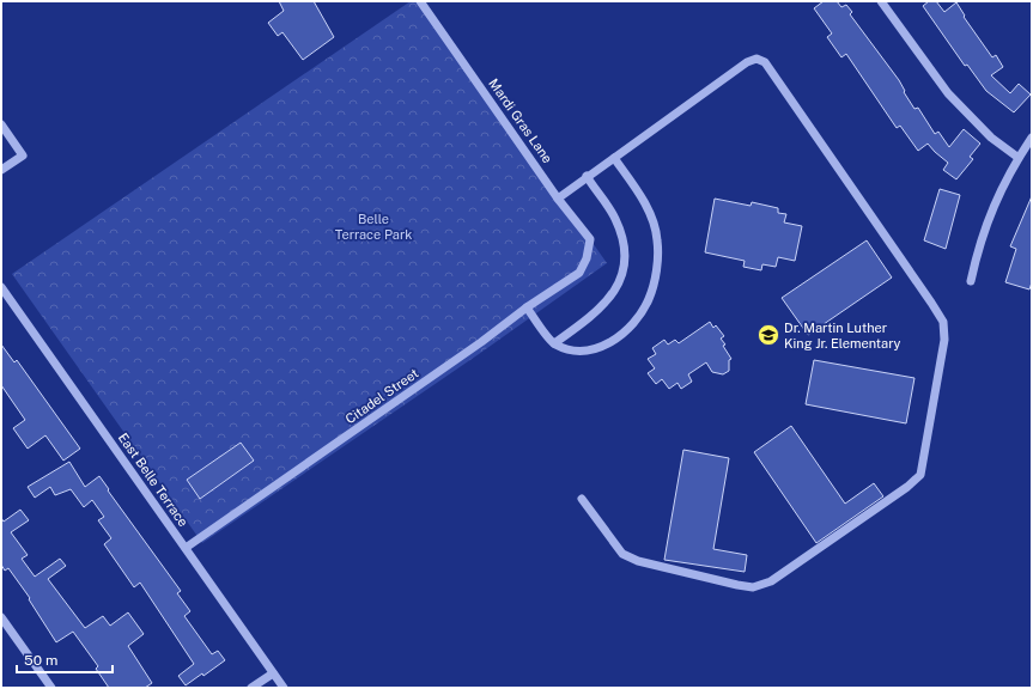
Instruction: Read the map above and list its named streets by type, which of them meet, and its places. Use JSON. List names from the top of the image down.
{
  "streets": {
    "street": ["Mardi Gras Lane", "Citadel Street", "East Belle Terrace"]
  },
  "crossings": [
    ["Mardi Gras Lane", "Citadel Street"],
    ["Citadel Street", "East Belle Terrace"]
  ],
  "parks": ["Belle Terrace Park"],
  "places": {
    "school or university": ["Dr. Martin Luther King Jr. Elementary"]
  },
  "scale_bar": "50 m"
}
